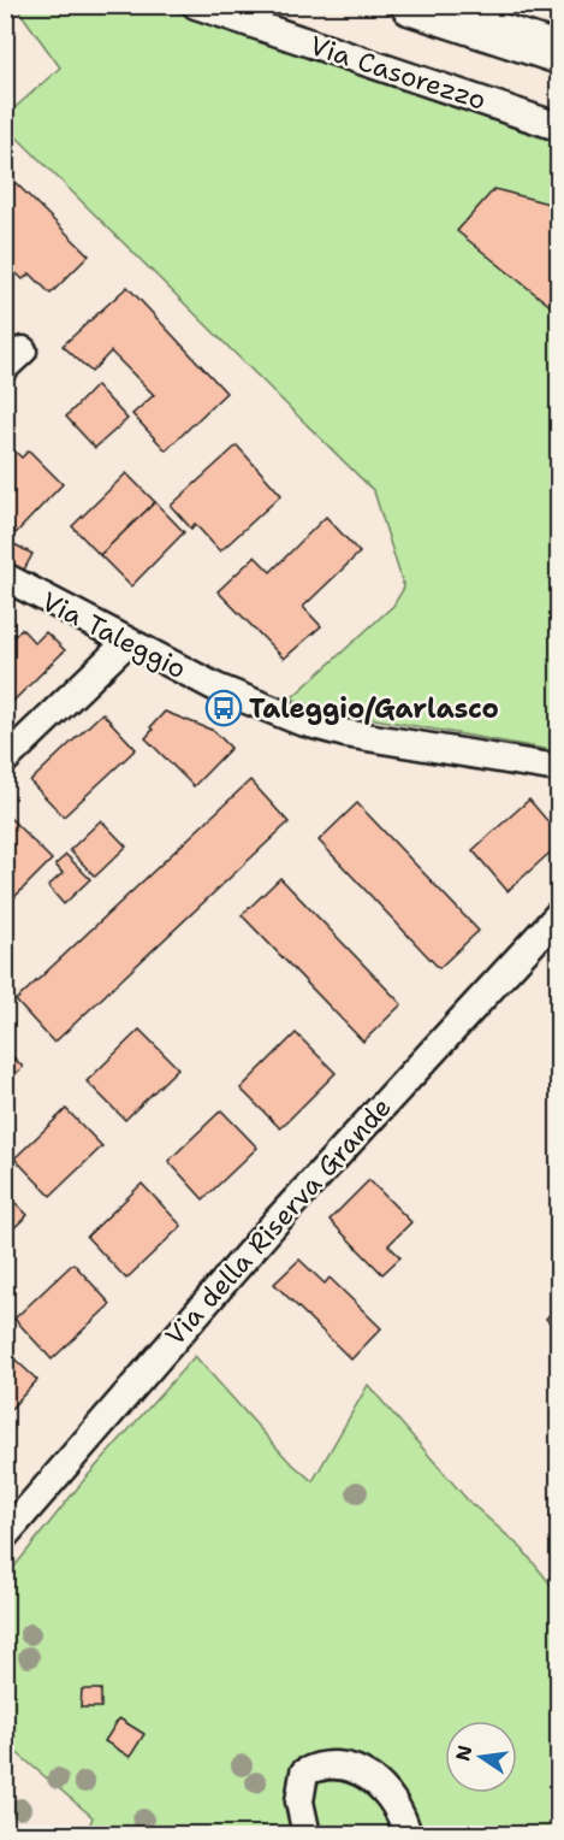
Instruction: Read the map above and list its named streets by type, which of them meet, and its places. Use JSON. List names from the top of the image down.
{
  "streets": {
    "street": ["Via Casorezzo", "Via Taleggio", "Via della Riserva Grande"]
  },
  "places": {
    "bus stop": ["Taleggio/Garlasco"]
  },
  "north": "left"
}
